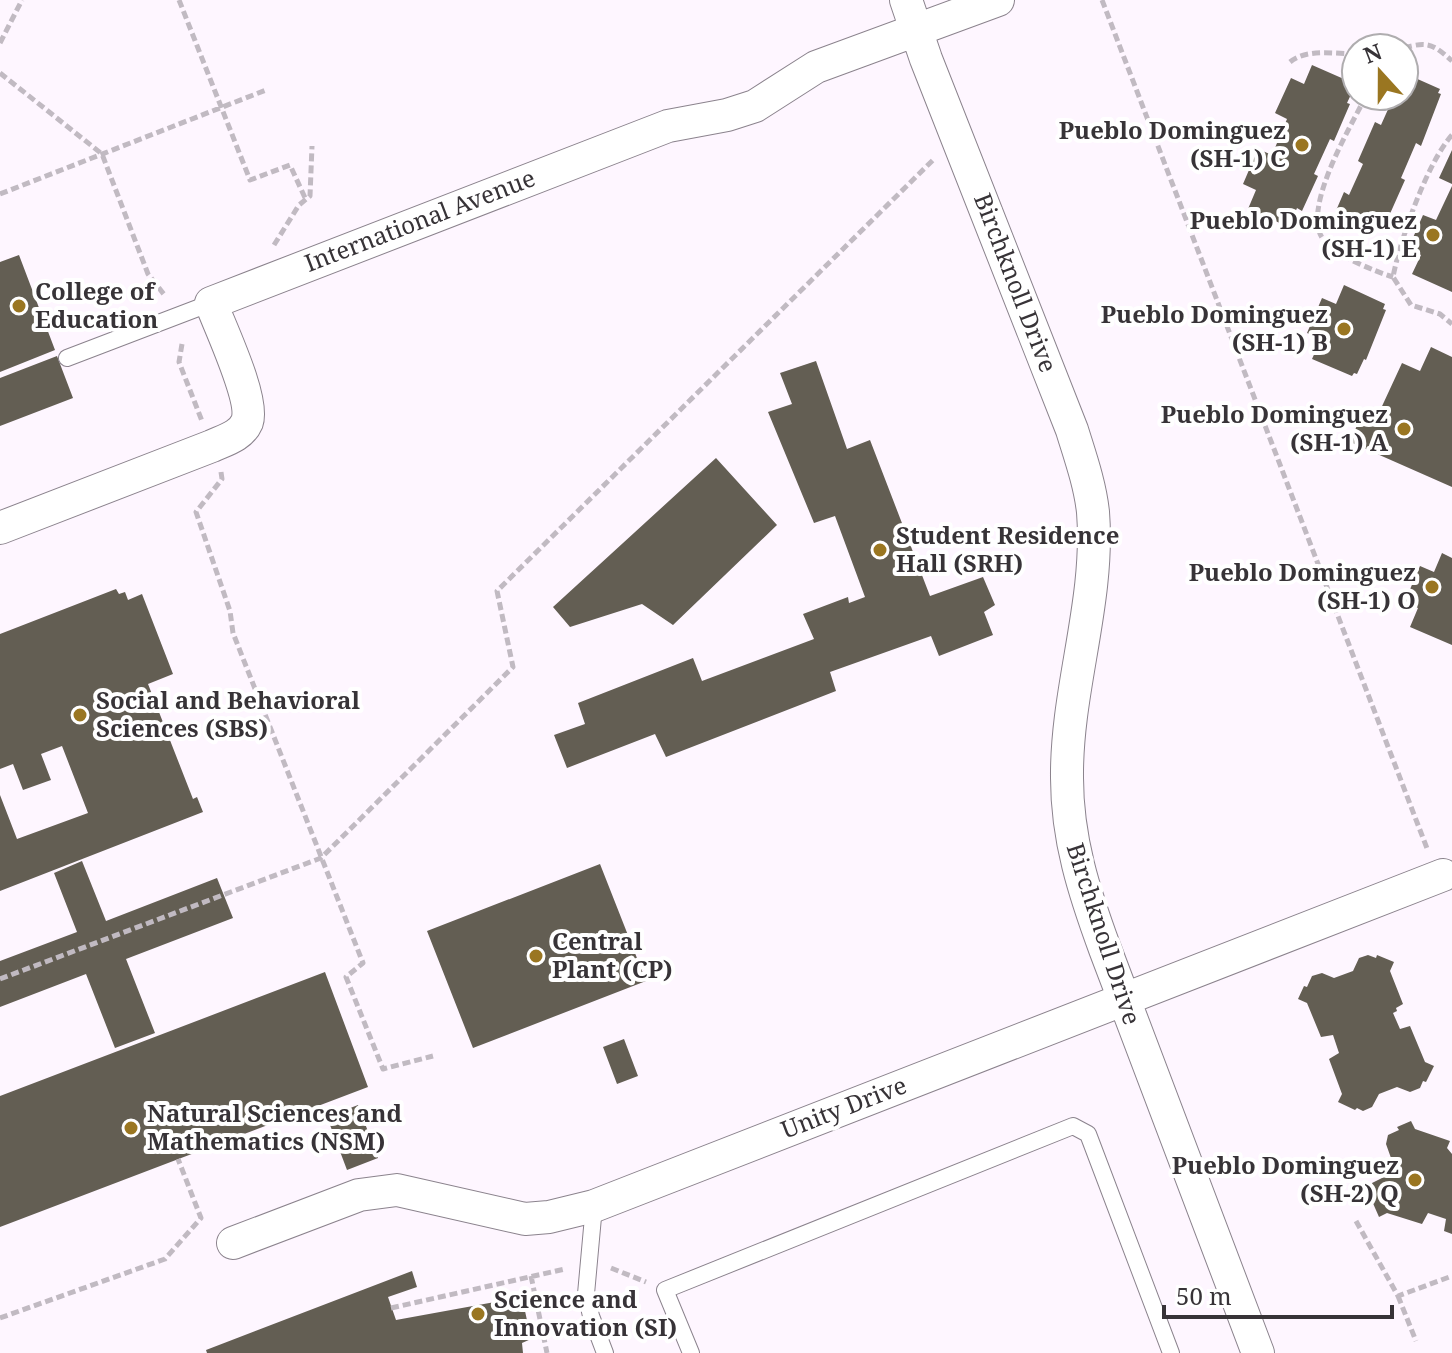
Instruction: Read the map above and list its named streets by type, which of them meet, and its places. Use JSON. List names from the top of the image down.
{
  "streets": {
    "street": ["International Avenue", "Birchknoll Drive", "Unity Drive"]
  },
  "crossings": [
    ["International Avenue", "Birchknoll Drive"],
    ["Birchknoll Drive", "Unity Drive"]
  ],
  "places": [
    "Pueblo Dominguez (SH-1) C",
    "Pueblo Dominguez (SH-1) E",
    "College of Education",
    "Pueblo Dominguez (SH-1) B",
    "Pueblo Dominguez (SH-1) A",
    "Student Residence Hall (SRH)",
    "Pueblo Dominguez (SH-1) O",
    "Social and Behavioral Sciences (SBS)",
    "Central Plant (CP)",
    "Natural Sciences and Mathematics (NSM)",
    "Pueblo Dominguez (SH-2) Q",
    "Science and Innovation (SI)"
  ],
  "scale_bar": "50 m",
  "north": "top"
}
